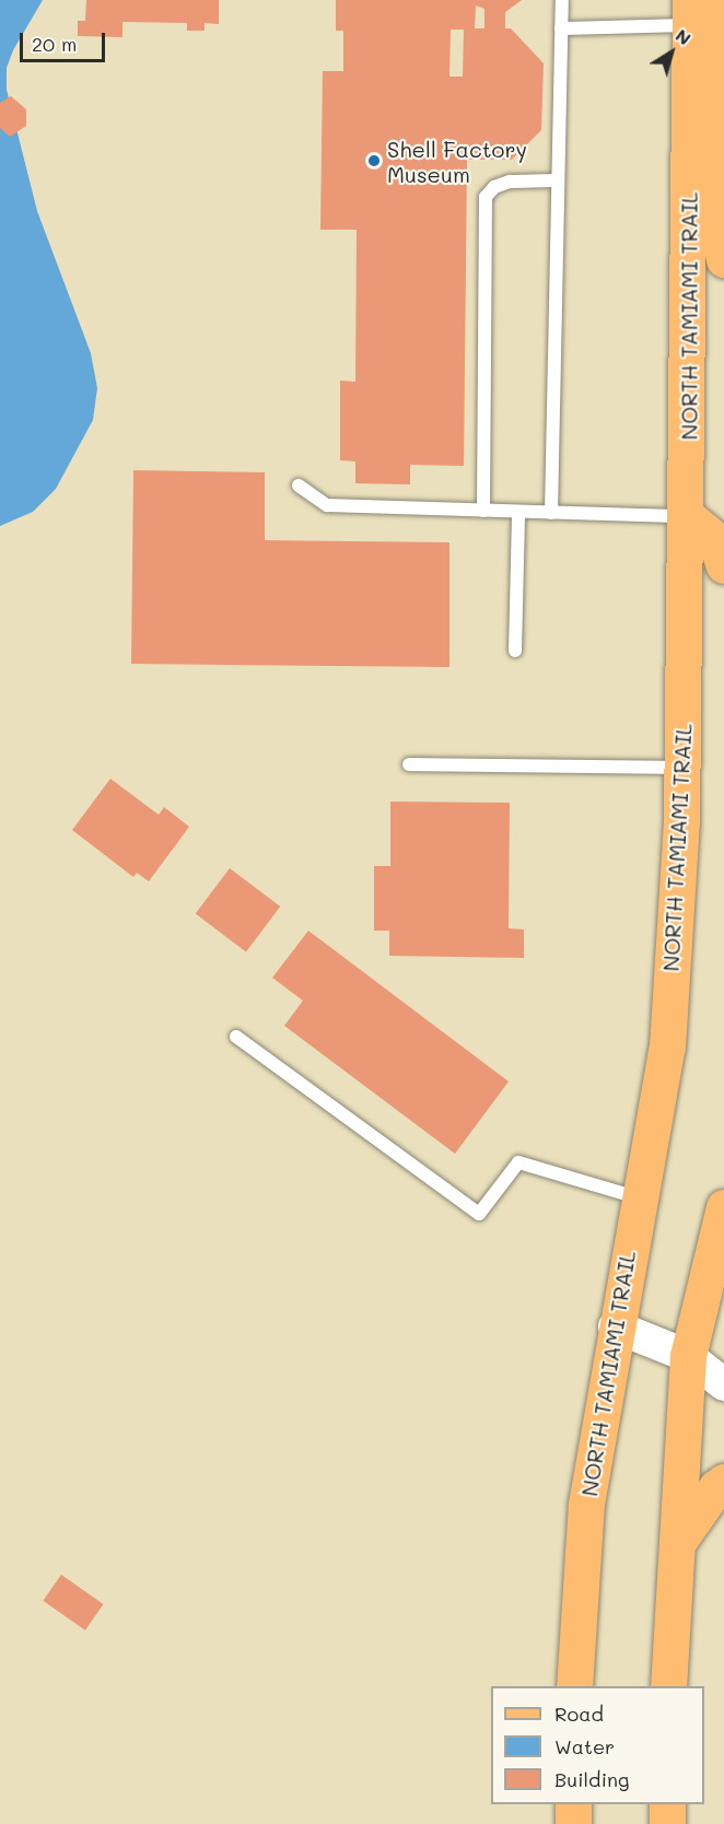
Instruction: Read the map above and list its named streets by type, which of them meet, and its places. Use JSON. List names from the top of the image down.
{
  "streets": {
    "main road": ["NORTH TAMIAMI TRAIL"]
  },
  "places": ["Shell Factory Museum"],
  "legend": ["Road", "Water", "Building"],
  "scale_bar": "20 m",
  "north": "top right"
}
